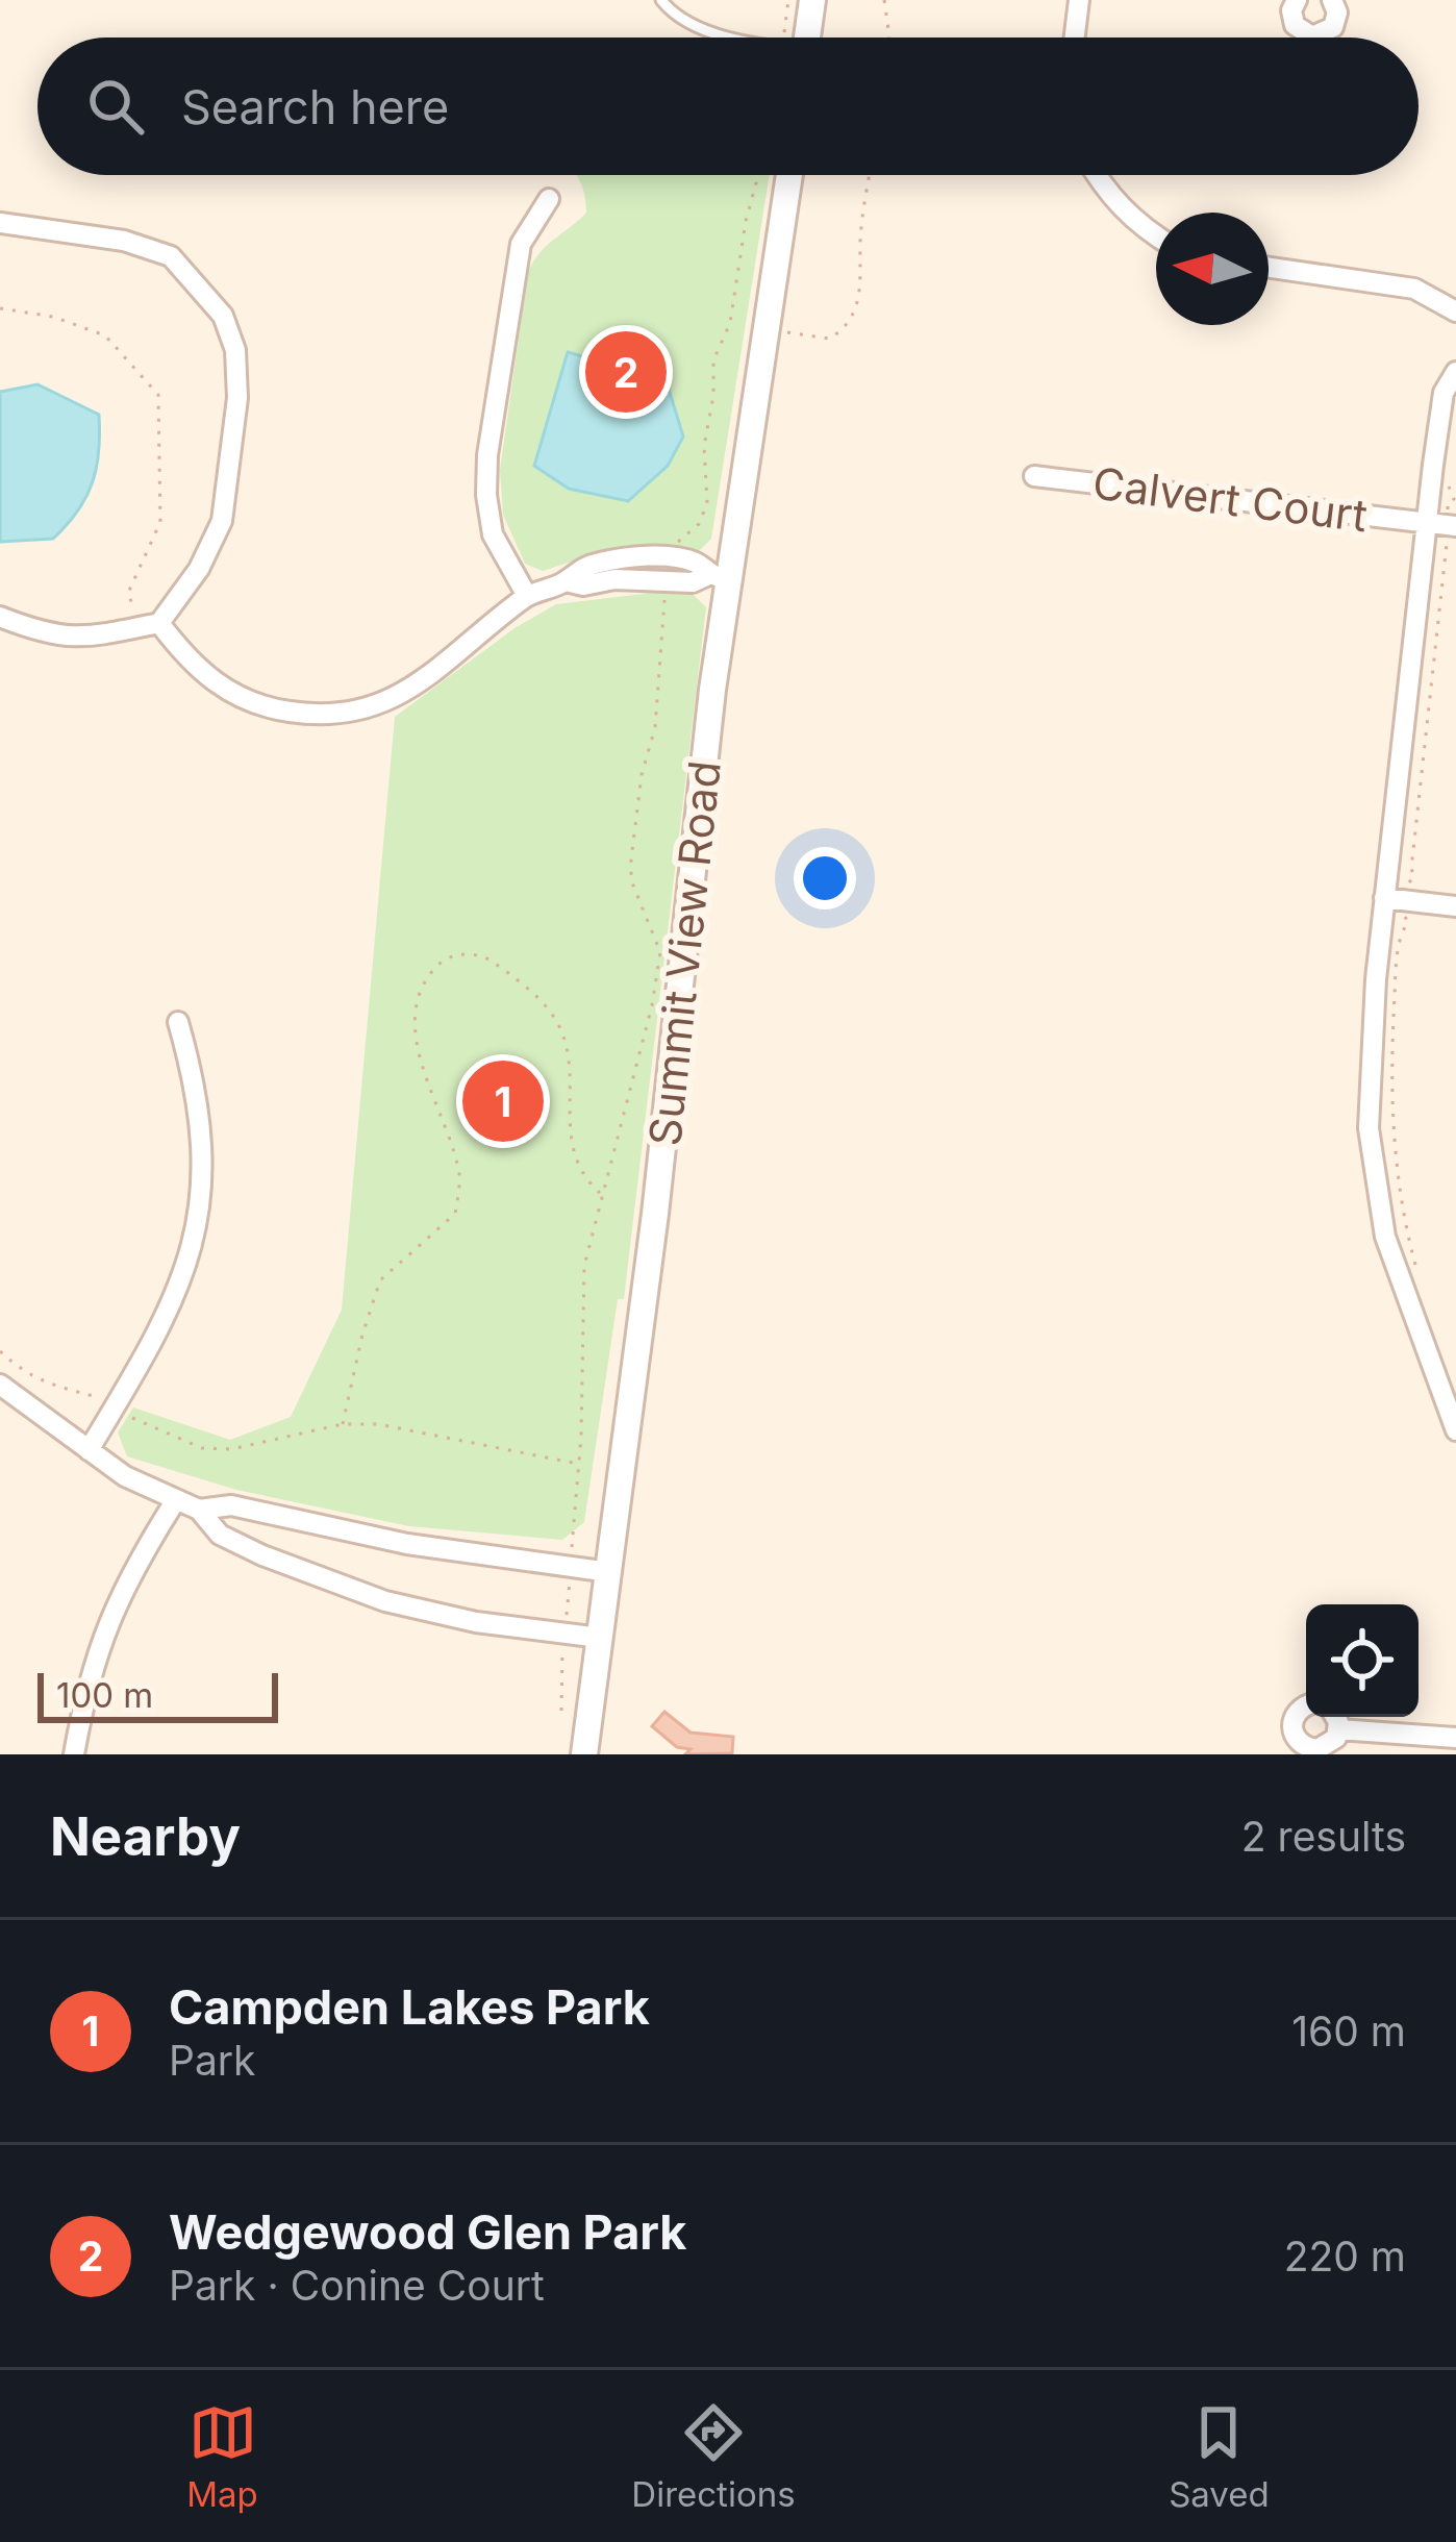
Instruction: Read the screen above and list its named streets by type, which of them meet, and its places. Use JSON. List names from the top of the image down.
{
  "streets": {
    "street": ["Calvert Court", "Summit View Road"]
  },
  "scale_bar": "100 m",
  "north": "left",
  "page": {
    "search": "Search here",
    "pins": ["2", "1"],
    "scale": "100 m",
    "heading": ["Nearby", "2 results"],
    "list": [
      {
        "mark": "1",
        "name": "Campden Lakes Park",
        "note": "Park",
        "value": "160 m"
      },
      {
        "mark": "2",
        "name": "Wedgewood Glen Park",
        "note": "Park · Conine Court",
        "value": "220 m"
      }
    ],
    "nav": ["Map", "Directions", "Saved"]
  }
}
